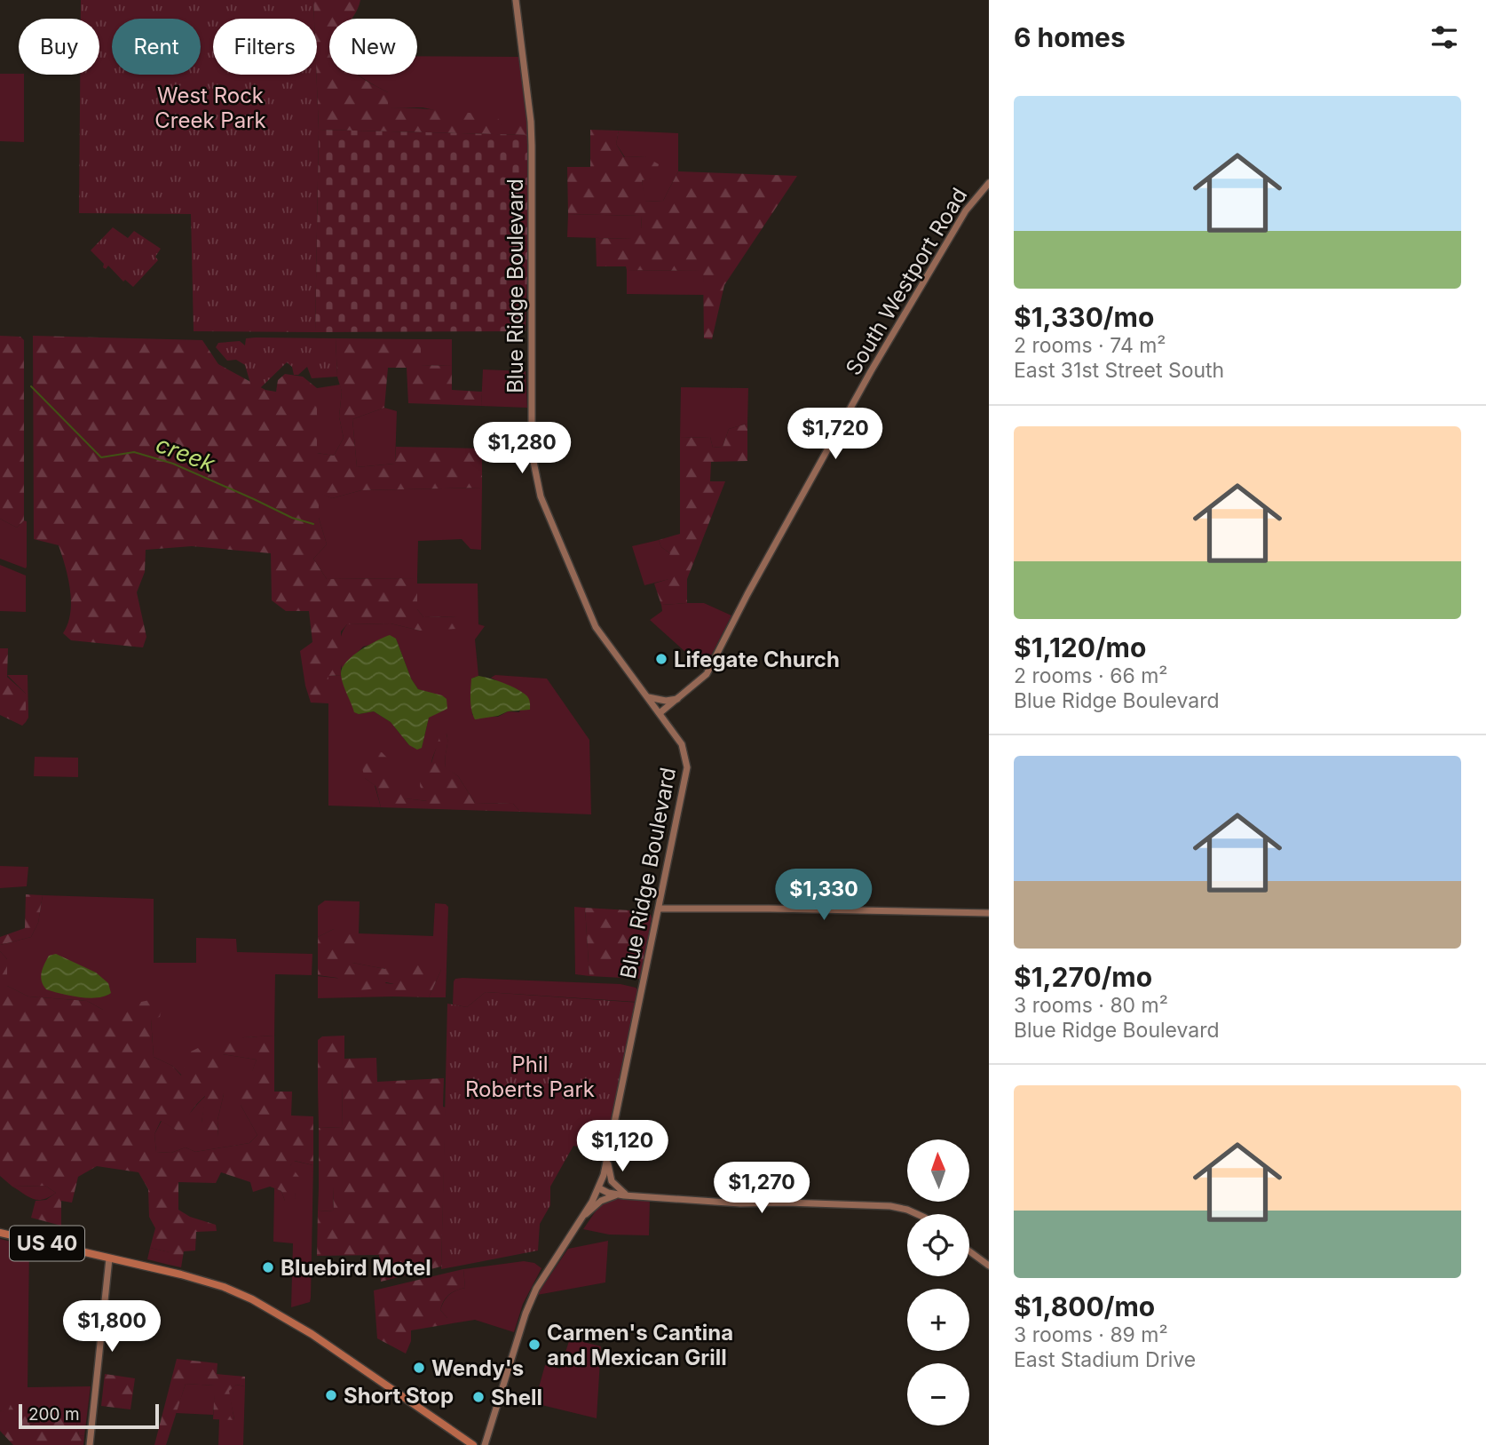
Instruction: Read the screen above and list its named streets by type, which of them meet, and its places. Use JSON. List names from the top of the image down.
{
  "streets": {
    "main road": ["South Westport Road", "Blue Ridge Boulevard", "US 40"]
  },
  "crossings": [
    ["South Westport Road", "Blue Ridge Boulevard"]
  ],
  "water": ["creek"],
  "parks": ["West Rock Creek Park", "Phil Roberts Park"],
  "places": [
    "Lifegate Church",
    "Bluebird Motel",
    "Carmen's Cantina and Mexican Grill",
    "Wendy's",
    "Short Stop",
    "Shell"
  ],
  "scale_bar": "200 m",
  "north": "top",
  "page": {
    "heading": "6 homes",
    "chip": [
      "Buy",
      "Rent",
      "Filters",
      "New"
    ],
    "list": [
      {
        "name": "$1,330/mo",
        "note": "2 rooms · 74 m² · East 31st Street South"
      },
      {
        "name": "$1,120/mo",
        "note": "2 rooms · 66 m² · Blue Ridge Boulevard"
      },
      {
        "name": "$1,270/mo",
        "note": "3 rooms · 80 m² · Blue Ridge Boulevard"
      },
      {
        "name": "$1,800/mo",
        "note": "3 rooms · 89 m² · East Stadium Drive"
      }
    ],
    "price": [
      "$1,720",
      "$1,280",
      "$1,330",
      "$1,120",
      "$1,270",
      "$1,800"
    ],
    "map_buttons": ["+", "−"],
    "scale": "200 m"
  }
}
